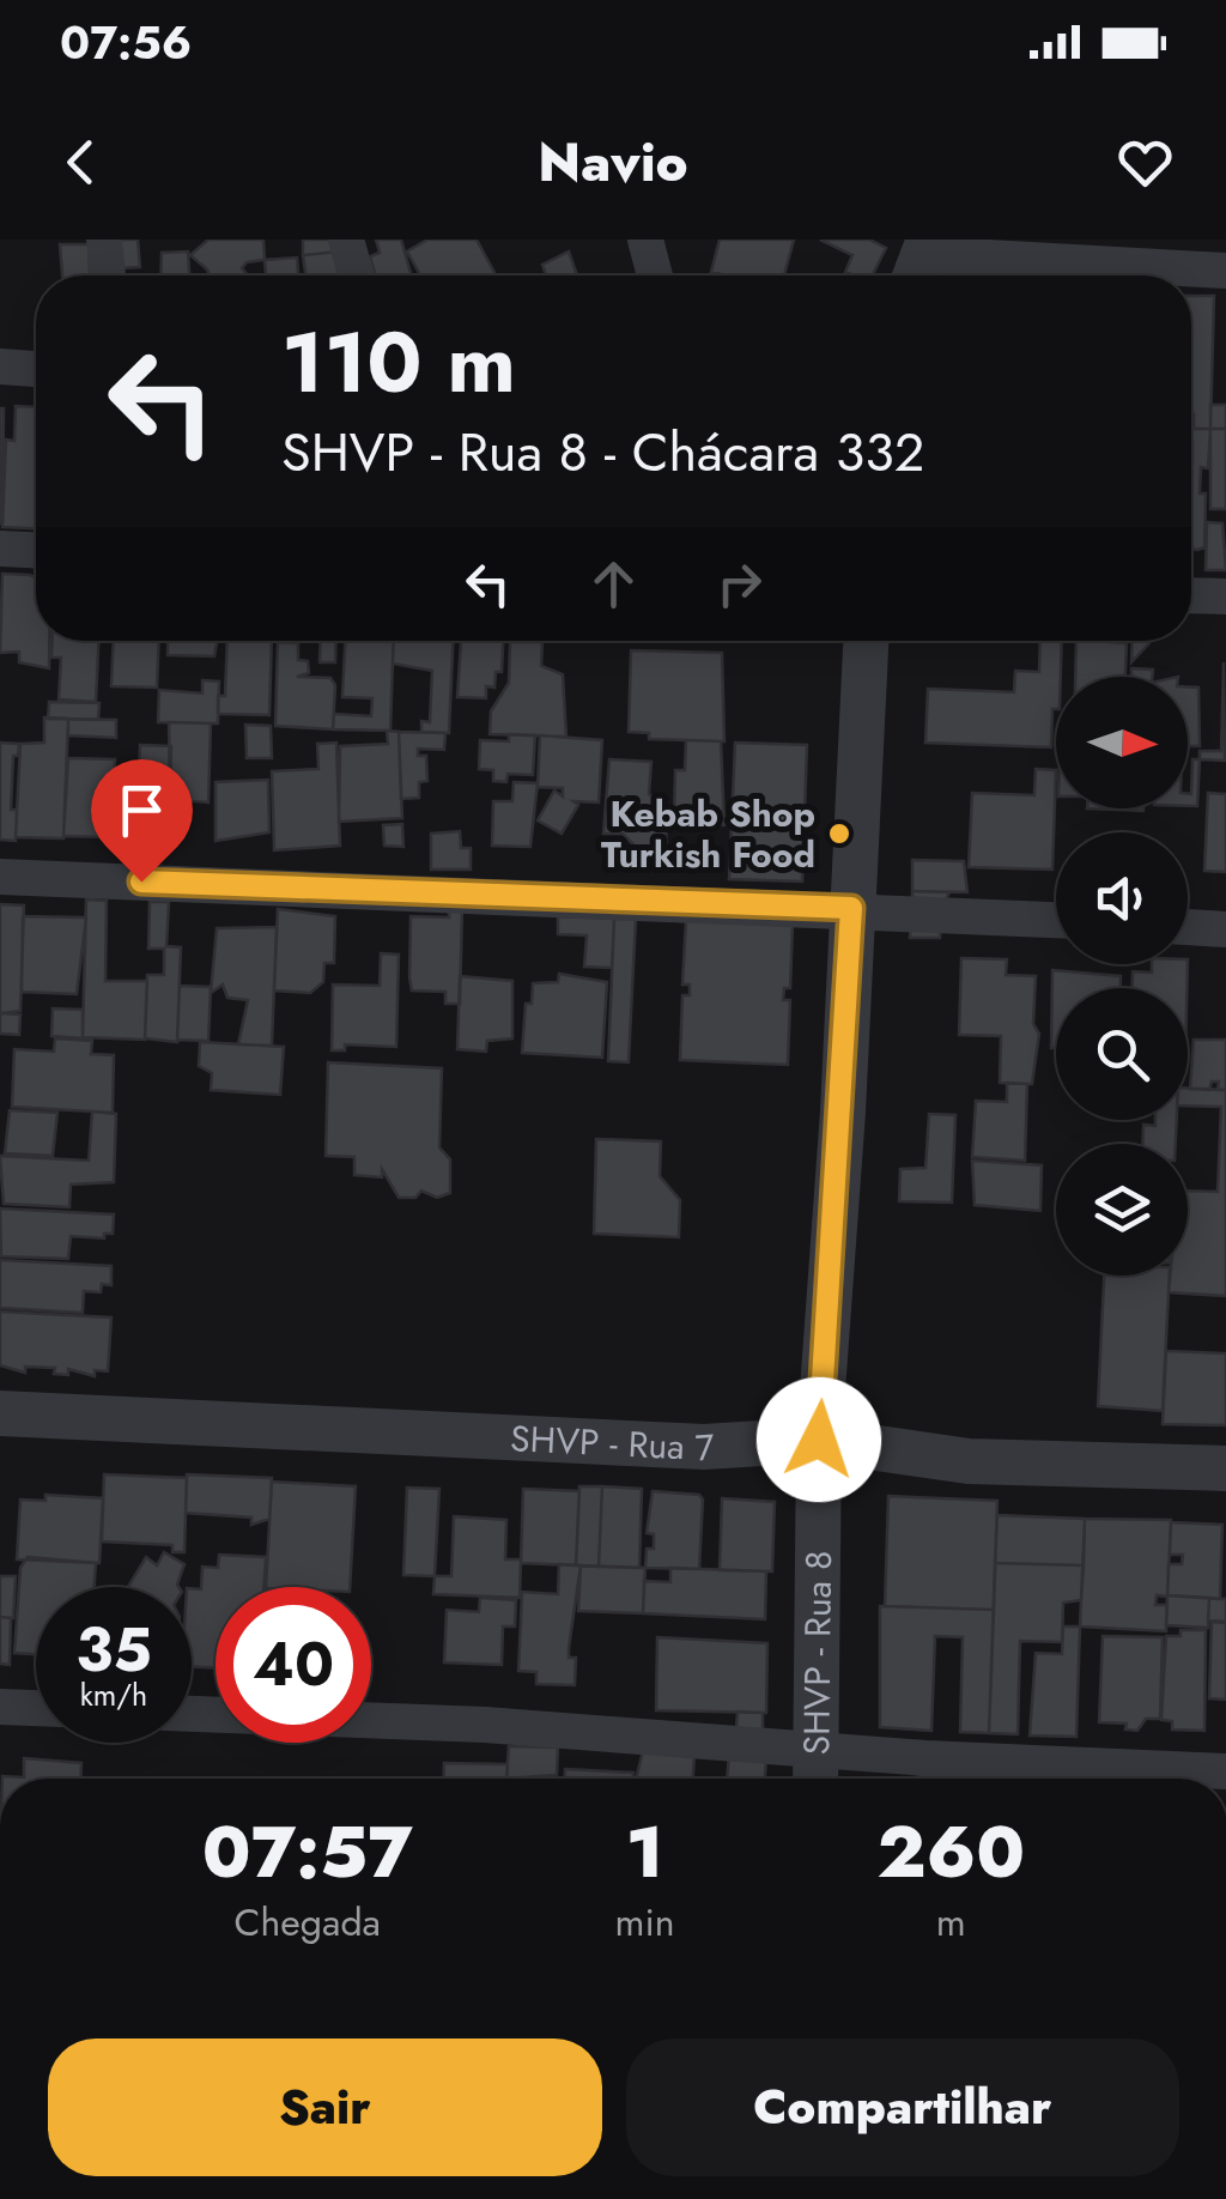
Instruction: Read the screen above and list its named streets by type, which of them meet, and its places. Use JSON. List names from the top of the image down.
{
  "streets": {
    "street": ["SHVP - Rua 7", "SHVP - Rua 8"]
  },
  "crossings": [
    ["SHVP - Rua 7", "SHVP - Rua 8"]
  ],
  "places": ["Kebab Shop Turkish Food"],
  "north": "right",
  "page": {
    "status": "07:56",
    "header": "Navio",
    "turn": ["110 m", "SHVP - Rua 8 - Chácara 332"],
    "speed": "35 km/h",
    "limit": "40",
    "eta": [
      "07:57",
      "Chegada",
      "1",
      "min",
      "260",
      "m"
    ],
    "buttons": ["Sair", "Compartilhar"]
  }
}
